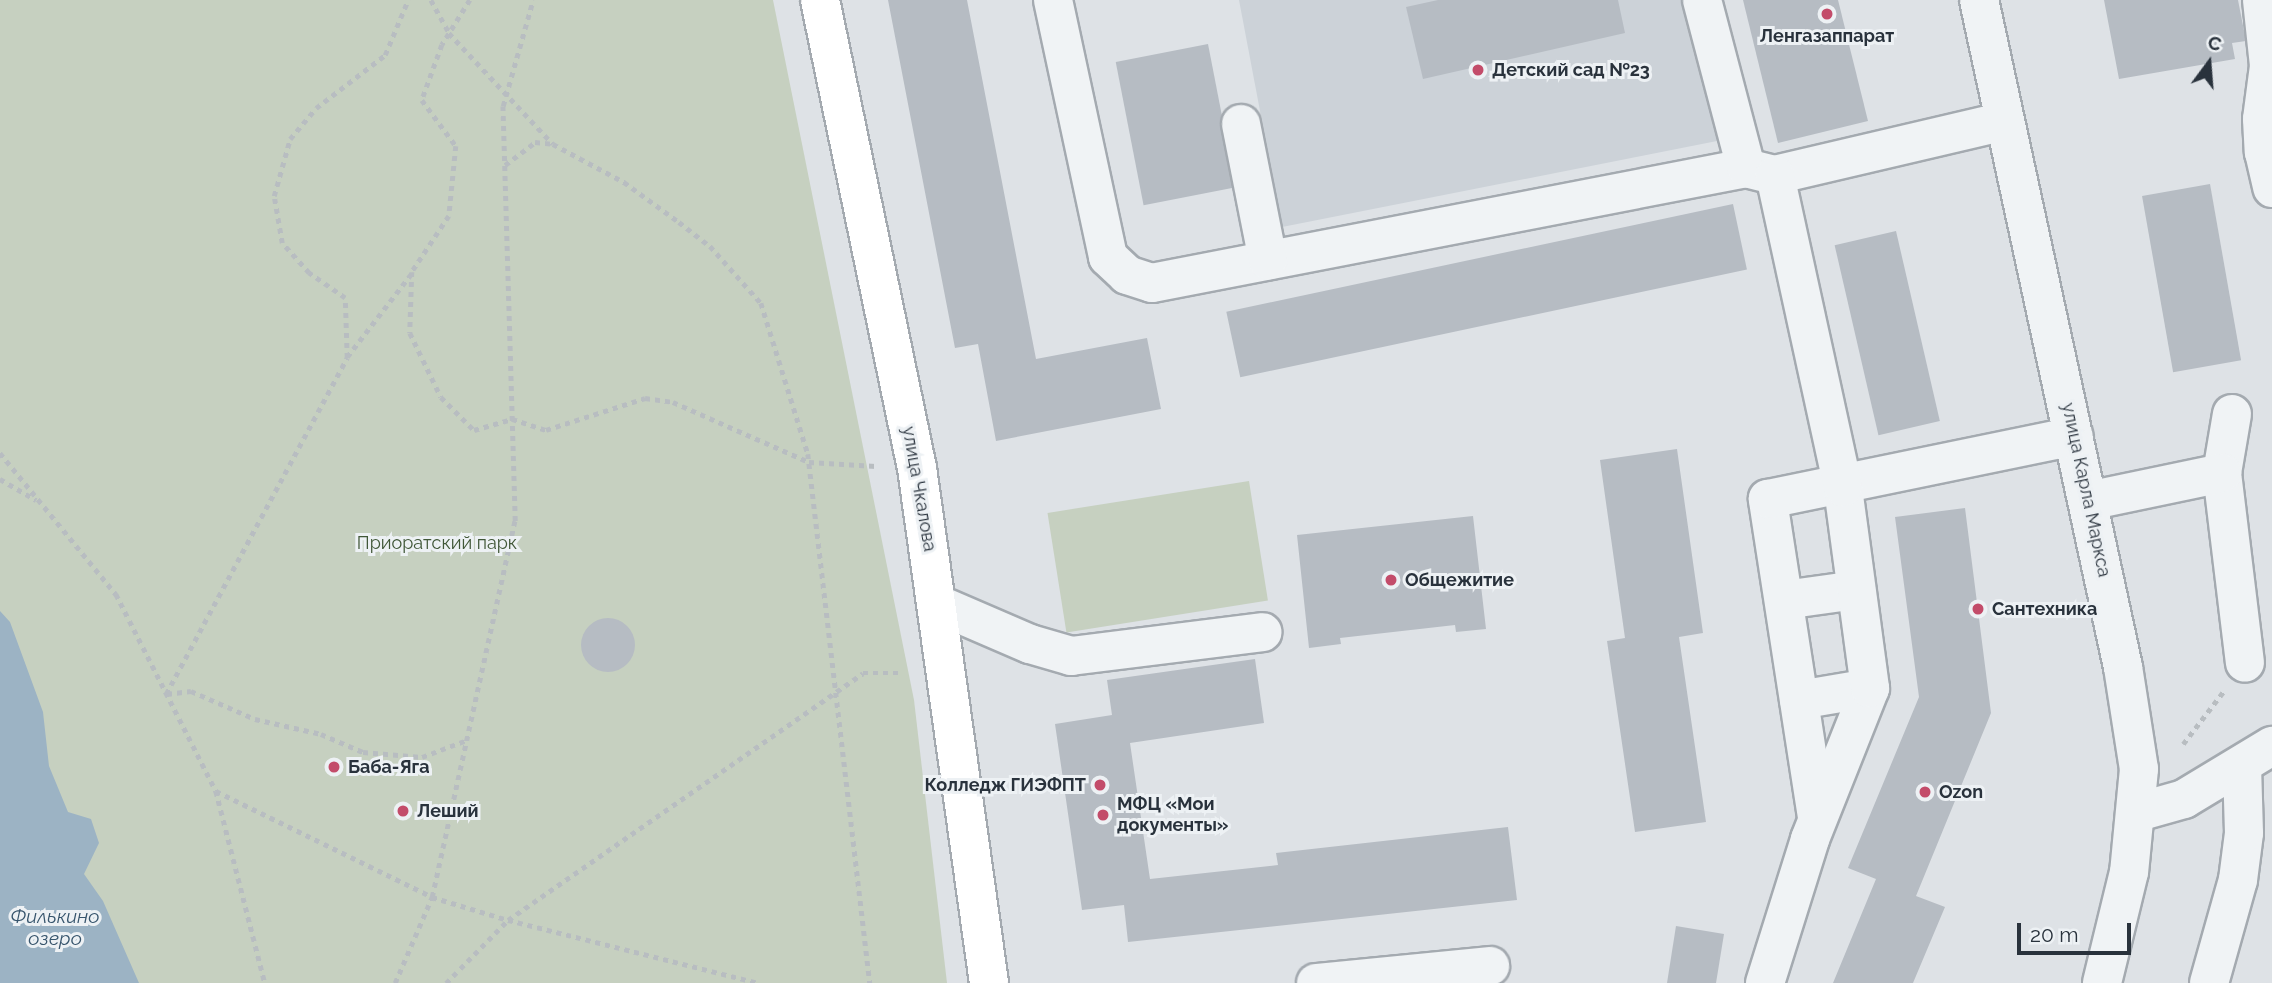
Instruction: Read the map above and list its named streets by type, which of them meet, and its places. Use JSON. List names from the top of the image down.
{
  "streets": {
    "main road": ["улица Чкалова"],
    "street": ["улица Карла Маркса"]
  },
  "water": ["Филькино озеро"],
  "parks": ["Приоратский парк"],
  "places": [
    "Ленгазаппарат",
    "Детский сад №23",
    "Общежитие",
    "Сантехника",
    "Баба-Яга",
    "Колледж ГИЭФПТ",
    "Ozon",
    "Леший",
    "МФЦ «Мои документы»"
  ],
  "scale_bar": "20 m",
  "north": "top"
}
